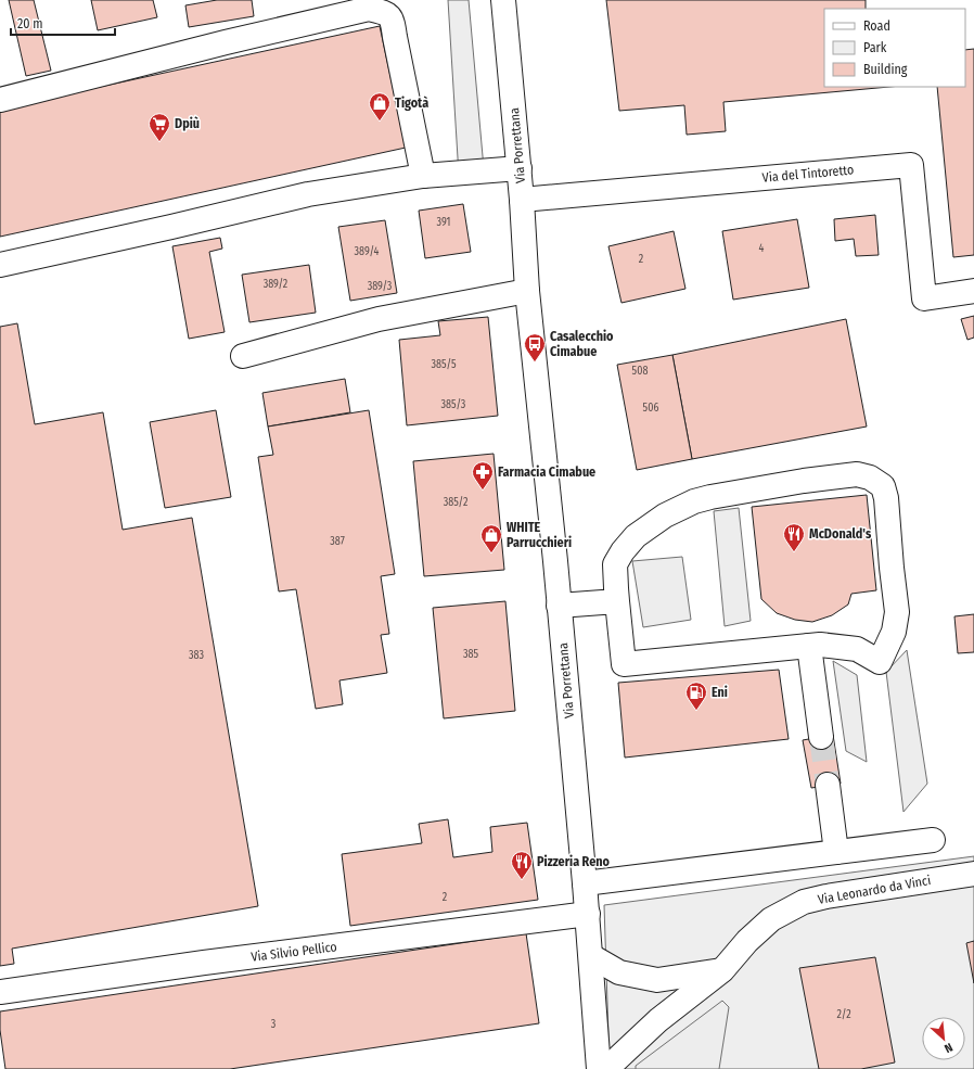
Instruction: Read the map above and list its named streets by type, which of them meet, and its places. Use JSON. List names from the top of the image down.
{
  "streets": {
    "street": [
      "Via Porrettana",
      "Via del Tintoretto",
      "Via Leonardo da Vinci",
      "Via Silvio Pellico"
    ]
  },
  "crossings": [
    ["Via Porrettana", "Via del Tintoretto"],
    ["Via Porrettana", "Via Silvio Pellico"]
  ],
  "places": {
    "shop": ["Tigotà", "WHITE Parrucchieri"],
    "supermarket": ["Dpiù"],
    "bus stop": ["Casalecchio Cimabue"],
    "pharmacy": ["Farmacia Cimabue"],
    "restaurant": ["McDonald's", "Pizzeria Reno"],
    "fuel station": ["Eni"]
  },
  "house_numbers": [
    "391",
    "4",
    "389/4",
    "2",
    "389/2",
    "389/3",
    "385/5",
    "508",
    "385/3",
    "506",
    "385/2",
    "387",
    "385",
    "383",
    "2",
    "2/2",
    "3"
  ],
  "legend": ["Road", "Park", "Building"],
  "scale_bar": "20 m",
  "north": "bottom right"
}
